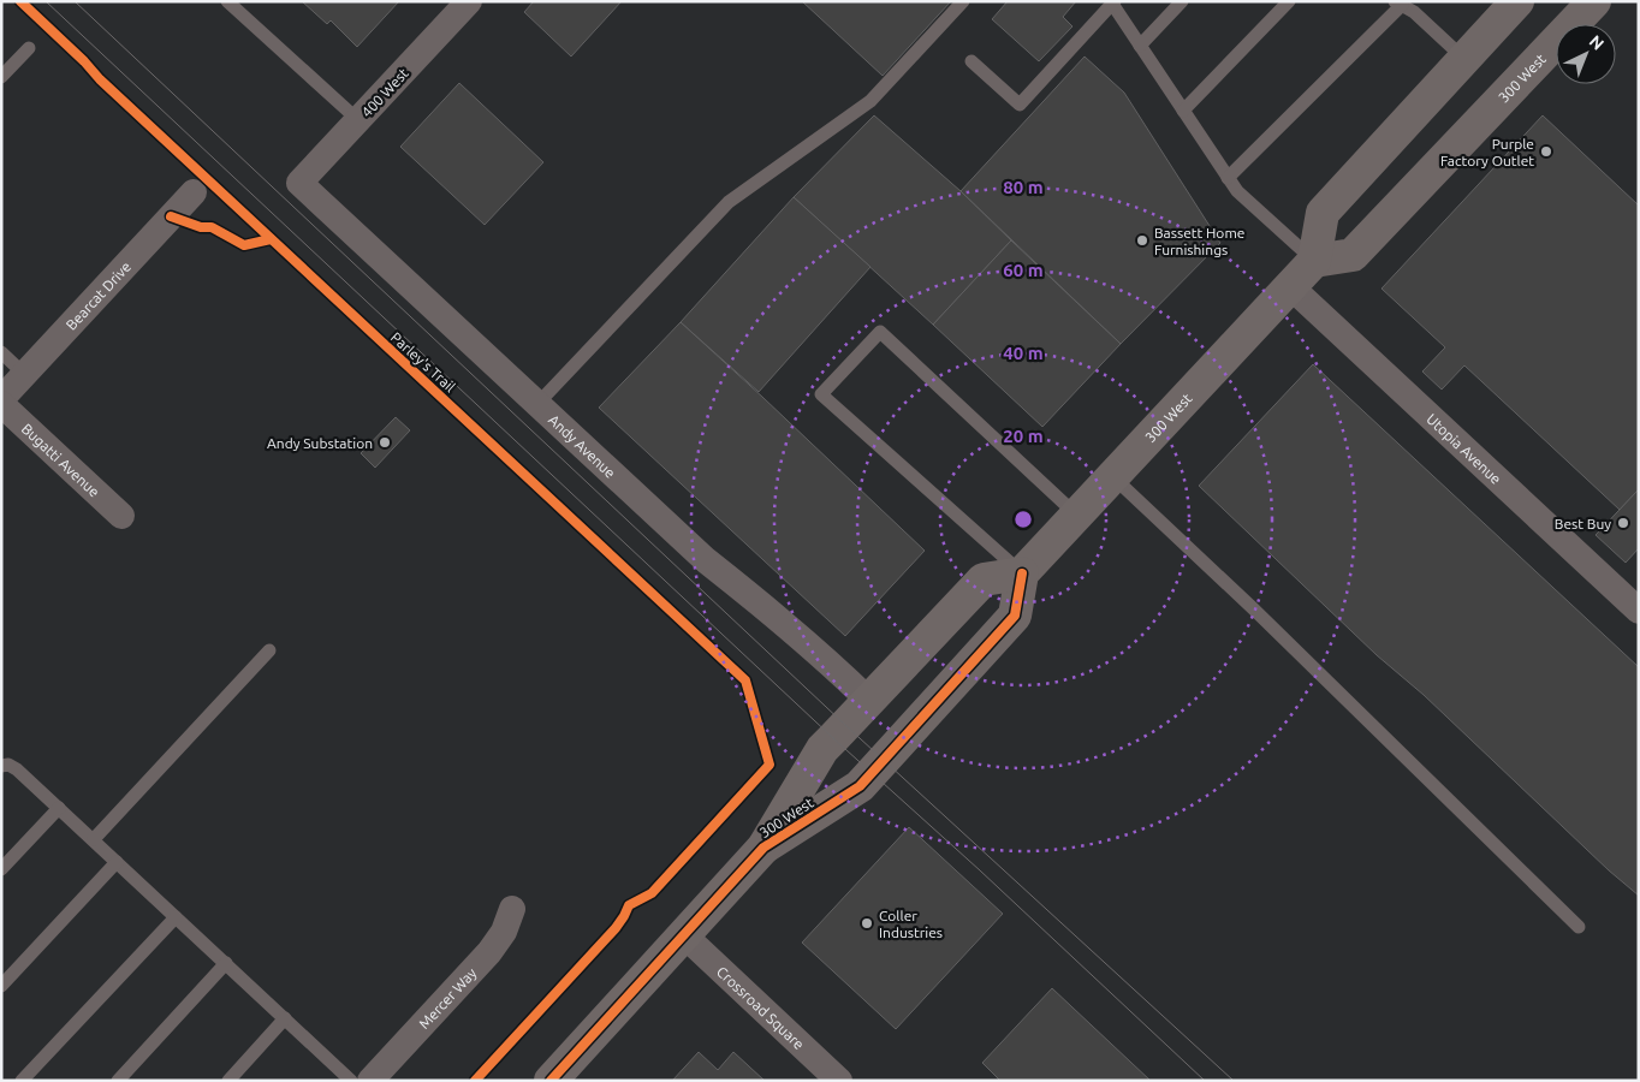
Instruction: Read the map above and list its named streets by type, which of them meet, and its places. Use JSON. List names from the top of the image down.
{
  "streets": {
    "main road": ["300 West"],
    "street": [
      "400 West",
      "Bearcat Drive",
      "Andy Avenue",
      "Utopia Avenue",
      "Bugatti Avenue",
      "Mercer Way",
      "Crossroad Square"
    ],
    "cycle path": ["Parley's Trail"]
  },
  "crossings": [
    ["300 West", "Andy Avenue"],
    ["300 West", "Utopia Avenue"],
    ["300 West", "Crossroad Square"],
    ["400 West", "Andy Avenue"],
    ["Bearcat Drive", "Bugatti Avenue"]
  ],
  "places": [
    "Purple Factory Outlet",
    "Bassett Home Furnishings",
    "Andy Substation",
    "Best Buy",
    "Coller Industries"
  ],
  "north": "top right",
  "rings": [
    "80 m",
    "60 m",
    "40 m",
    "20 m"
  ]
}
